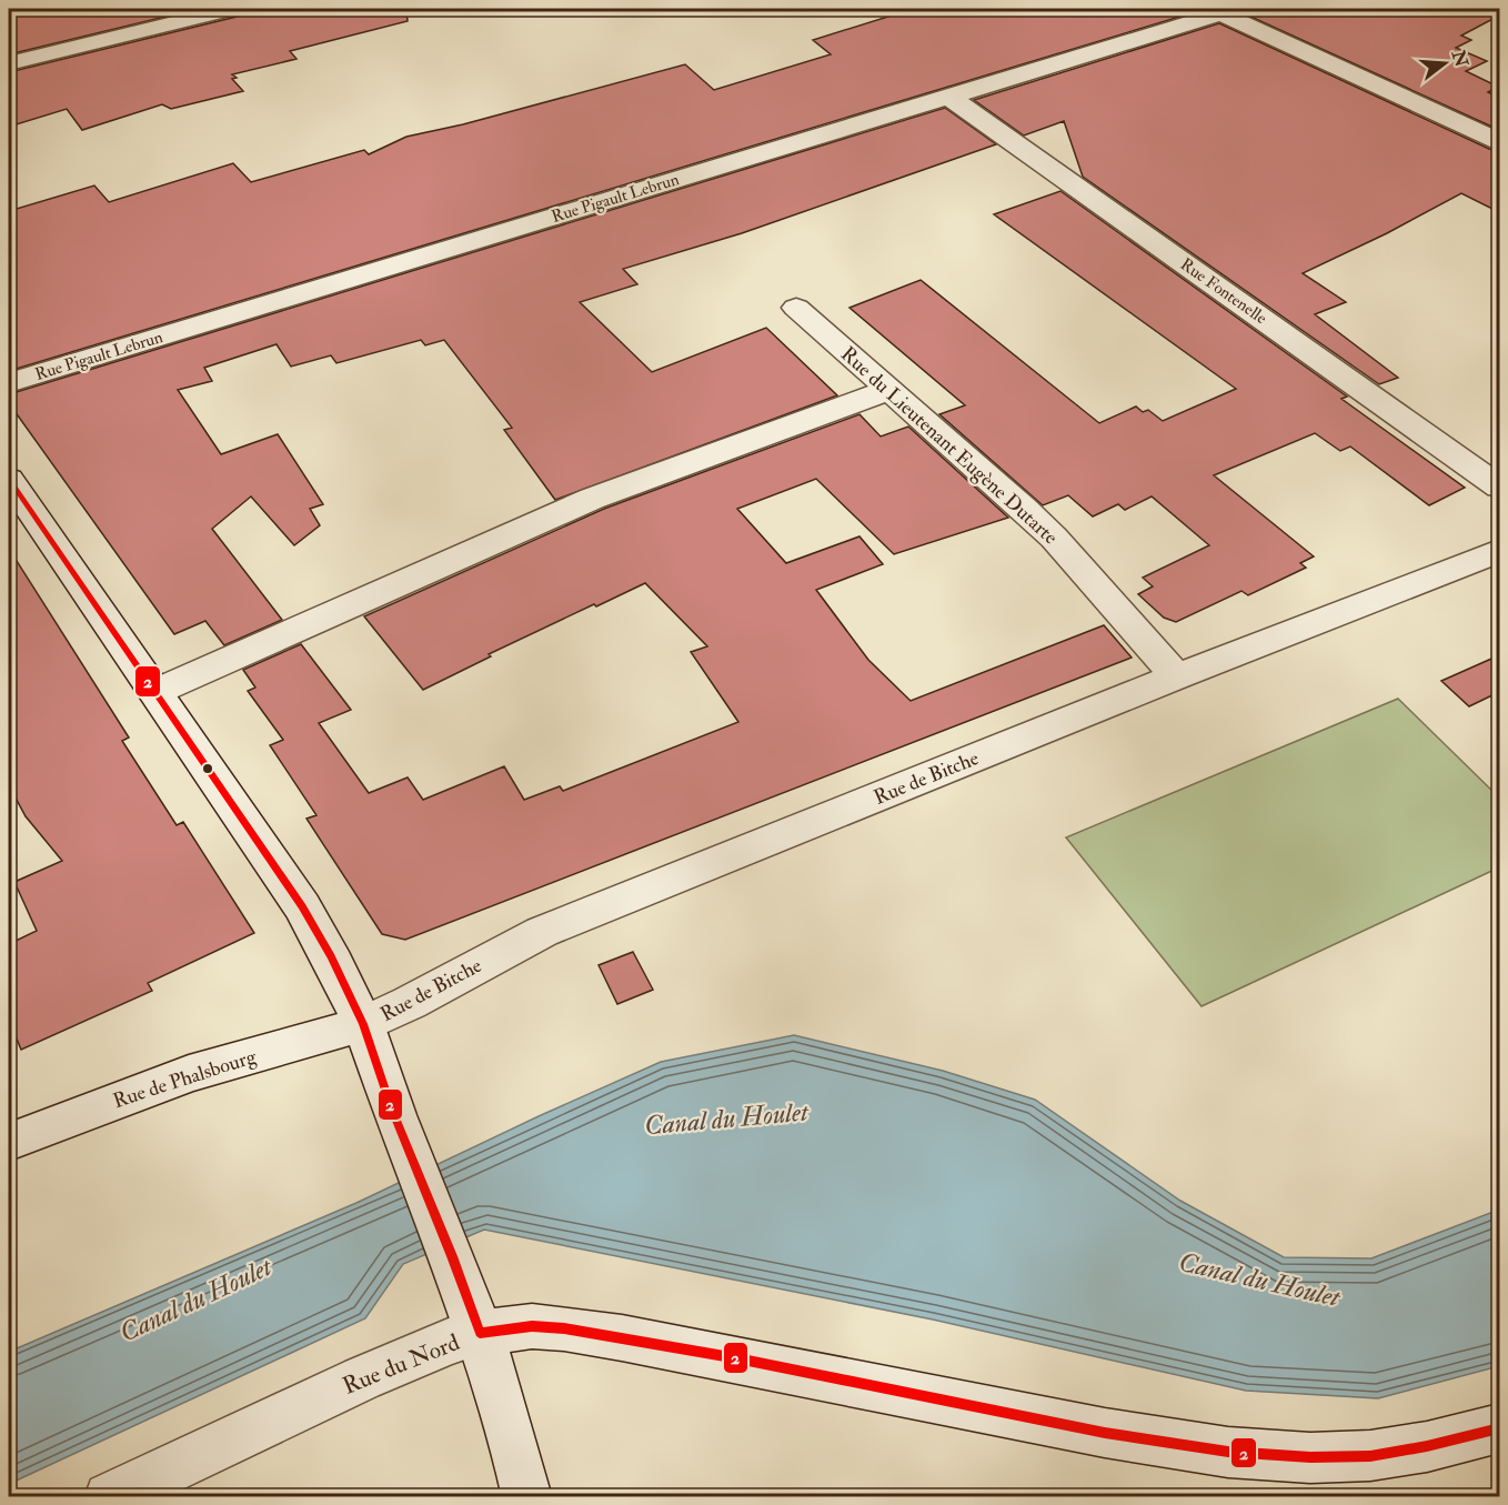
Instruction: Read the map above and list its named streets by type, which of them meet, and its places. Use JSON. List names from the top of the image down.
{
  "streets": {
    "street": [
      "Rue Pigault Lebrun",
      "Rue Fontenelle",
      "Rue du Lieutenant Eugène Dutarte",
      "Rue de Bitche",
      "Rue de Phalsbourg",
      "Rue du Nord"
    ]
  },
  "crossings": [
    ["Rue Pigault Lebrun", "Rue Fontenelle"],
    ["Rue du Lieutenant Eugène Dutarte", "Rue de Bitche"],
    ["Rue de Bitche", "Rue de Phalsbourg"]
  ],
  "water": ["Canal du Houlet"],
  "lines": ["transit line 2"],
  "north": "right"
}
